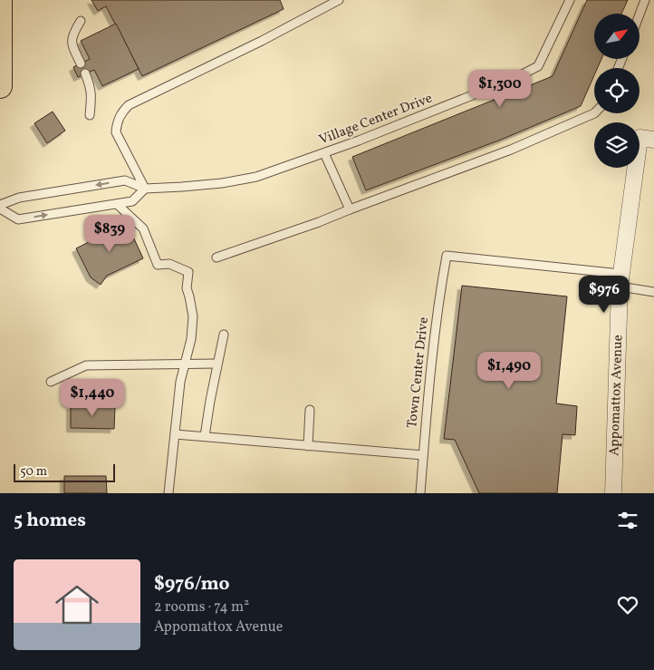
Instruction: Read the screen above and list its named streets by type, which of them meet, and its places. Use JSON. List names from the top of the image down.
{
  "streets": {
    "street": ["Appomattox Avenue"],
    "lane": ["Village Center Drive", "Town Center Drive"]
  },
  "crossings": [
    ["Town Center Drive", "Appomattox Avenue"]
  ],
  "scale_bar": "50 m",
  "north": "top right",
  "page": {
    "price": [
      "$1,300",
      "$839",
      "$976",
      "$1,490",
      "$1,440"
    ],
    "scale": "50 m",
    "heading": "5 homes",
    "list": [
      {
        "name": "$976/mo",
        "note": "2 rooms · 74 m² · Appomattox Avenue"
      }
    ]
  }
}
